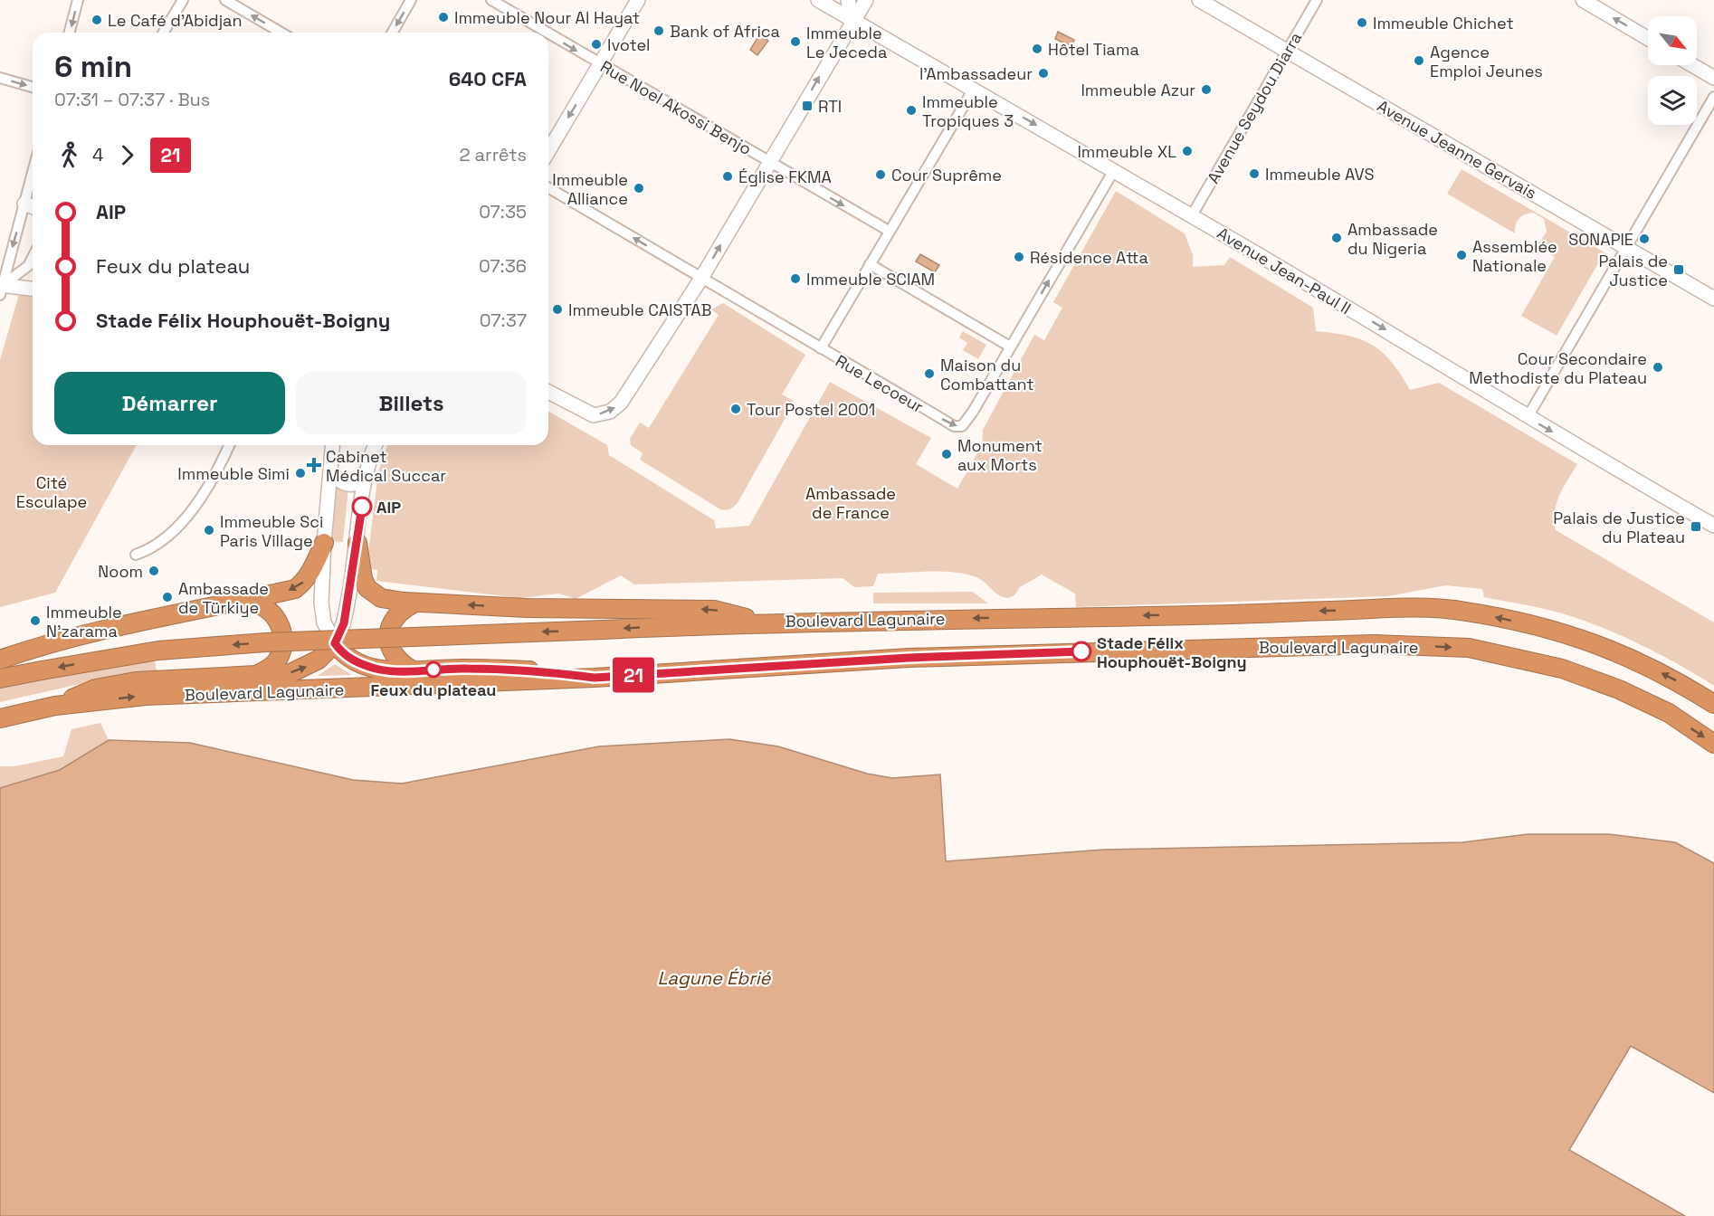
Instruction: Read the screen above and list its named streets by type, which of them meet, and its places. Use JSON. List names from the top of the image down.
{
  "streets": {
    "highway": ["Boulevard Lagunaire"],
    "street": [
      "Rue Noel Akossi Benjo",
      "Avenue Seydou Diarra",
      "Avenue Jeanne Gervais",
      "Avenue Jean-Paul II",
      "Rue Lecoeur"
    ]
  },
  "crossings": [
    ["Avenue Seydou Diarra", "Avenue Jeanne Gervais"],
    ["Avenue Seydou Diarra", "Avenue Jean-Paul II"],
    ["Avenue Jean-Paul II", "Rue Lecoeur"]
  ],
  "one_way": ["Rue Noel Akossi Benjo", "Avenue Jean-Paul II"],
  "water": ["Lagune Ébrié"],
  "parks": ["Cité Esculape", "Ambassade de France"],
  "places": {
    "other": [
      "Immeuble Nour Al Hayat",
      "Le Café d'Abidjan",
      "Immeuble Chichet",
      "Bank of Africa",
      "Immeuble Le Jeceda",
      "Ivotel",
      "Hôtel Tiama",
      "Agence Emploi Jeunes",
      "l'Ambassadeur",
      "Immeuble Azur",
      "Immeuble Tropiques 3",
      "Immeuble XL",
      "Immeuble AVS",
      "Cour Suprême",
      "Église FKMA",
      "Immeuble Alliance",
      "Ambassade du Nigeria",
      "SONAPIE",
      "Assemblée Nationale",
      "Résidence Atta",
      "Immeuble SCIAM",
      "Immeuble CAISTAB",
      "Cour Secondaire Methodiste du Plateau",
      "Maison du Combattant",
      "Tour Postel 2001",
      "Monument aux Morts",
      "Immeuble Simi",
      "AIP",
      "Immeuble Sci Paris Village",
      "Noom",
      "Ambassade de Türkiye",
      "Immeuble N'zarama",
      "Stade Félix Houphouët-Boigny",
      "Feux du plateau"
    ],
    "transit": ["RTI", "Palais de Justice", "Palais de Justice du Plateau"],
    "health": ["Cabinet Médical Succar"]
  },
  "lines": ["bus line 21"],
  "north": "bottom right",
  "page": {
    "on_map": "21",
    "heading": ["6 min", "07:31 – 07:37 · Bus", "640 CFA"],
    "legs": ["4", "21", "2 arrêts"],
    "list": [
      {
        "name": "AIP",
        "value": "07:35"
      },
      {
        "name": "Feux du plateau",
        "value": "07:36"
      },
      {
        "name": "Stade Félix Houphouët-Boigny",
        "value": "07:37"
      }
    ],
    "buttons": ["Démarrer", "Billets"]
  }
}
